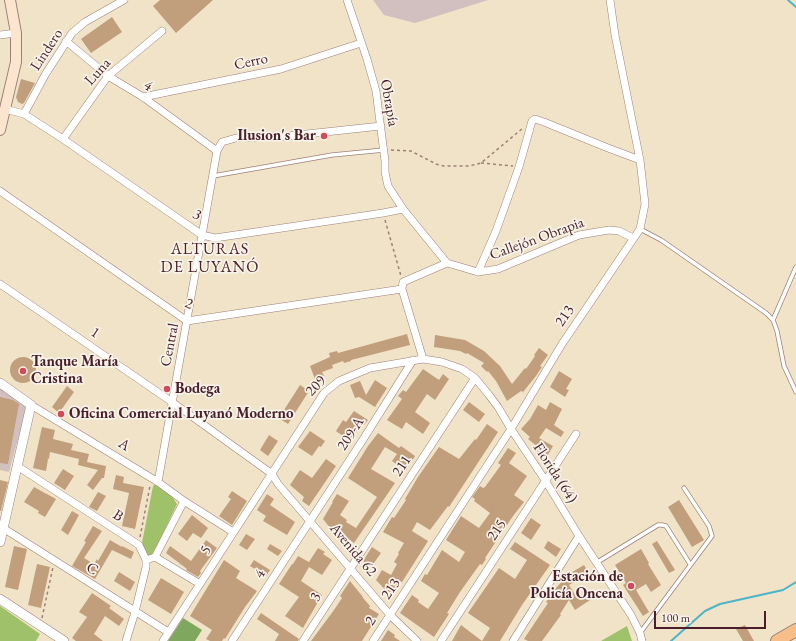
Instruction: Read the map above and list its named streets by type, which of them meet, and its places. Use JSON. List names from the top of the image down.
{
  "streets": {
    "street": [
      "Lindero",
      "Cerro",
      "Luna",
      "4",
      "Obrapía",
      "3",
      "Callejón Obrapia",
      "2",
      "213",
      "1",
      "Central",
      "209",
      "209-A",
      "A",
      "211",
      "Florida (64)",
      "B",
      "215",
      "5",
      "Avenida 62",
      "C"
    ]
  },
  "crossings": [
    ["Lindero", "4"],
    ["Lindero", "3"],
    ["Cerro", "4"],
    ["Cerro", "Obrapía"],
    ["Luna", "4"],
    ["Luna", "3"],
    ["4", "Central"],
    ["4", "209-A"],
    ["4", "Avenida 62"],
    ["Obrapía", "3"],
    ["Obrapía", "Central"],
    ["3", "Central"],
    ["3", "211"],
    ["3", "Avenida 62"],
    ["Callejón Obrapia", "2"],
    ["Callejón Obrapia", "213"],
    ["2", "213"],
    ["2", "Central"],
    ["2", "Avenida 62"],
    ["213", "Florida (64)"],
    ["213", "Avenida 62"],
    ["1", "Central"],
    ["1", "209"],
    ["1", "5"],
    ["1", "Avenida 62"],
    ["Central", "A"],
    ["209", "209-A"],
    ["209", "Florida (64)"],
    ["209", "5"],
    ["209", "Avenida 62"],
    ["209-A", "Florida (64)"],
    ["209-A", "Avenida 62"],
    ["A", "5"],
    ["211", "Florida (64)"],
    ["211", "Avenida 62"],
    ["Florida (64)", "215"],
    ["5", "Avenida 62"],
    ["5", "C"]
  ],
  "districts": ["ALTURAS DE LUYANÓ"],
  "places": [
    "Ilusion's Bar",
    "Tanque María Cristina",
    "Bodega",
    "Oficina Comercial Luyanó Moderno",
    "Estación de Policía Oncena"
  ],
  "scale_bar": "100 m"
}
